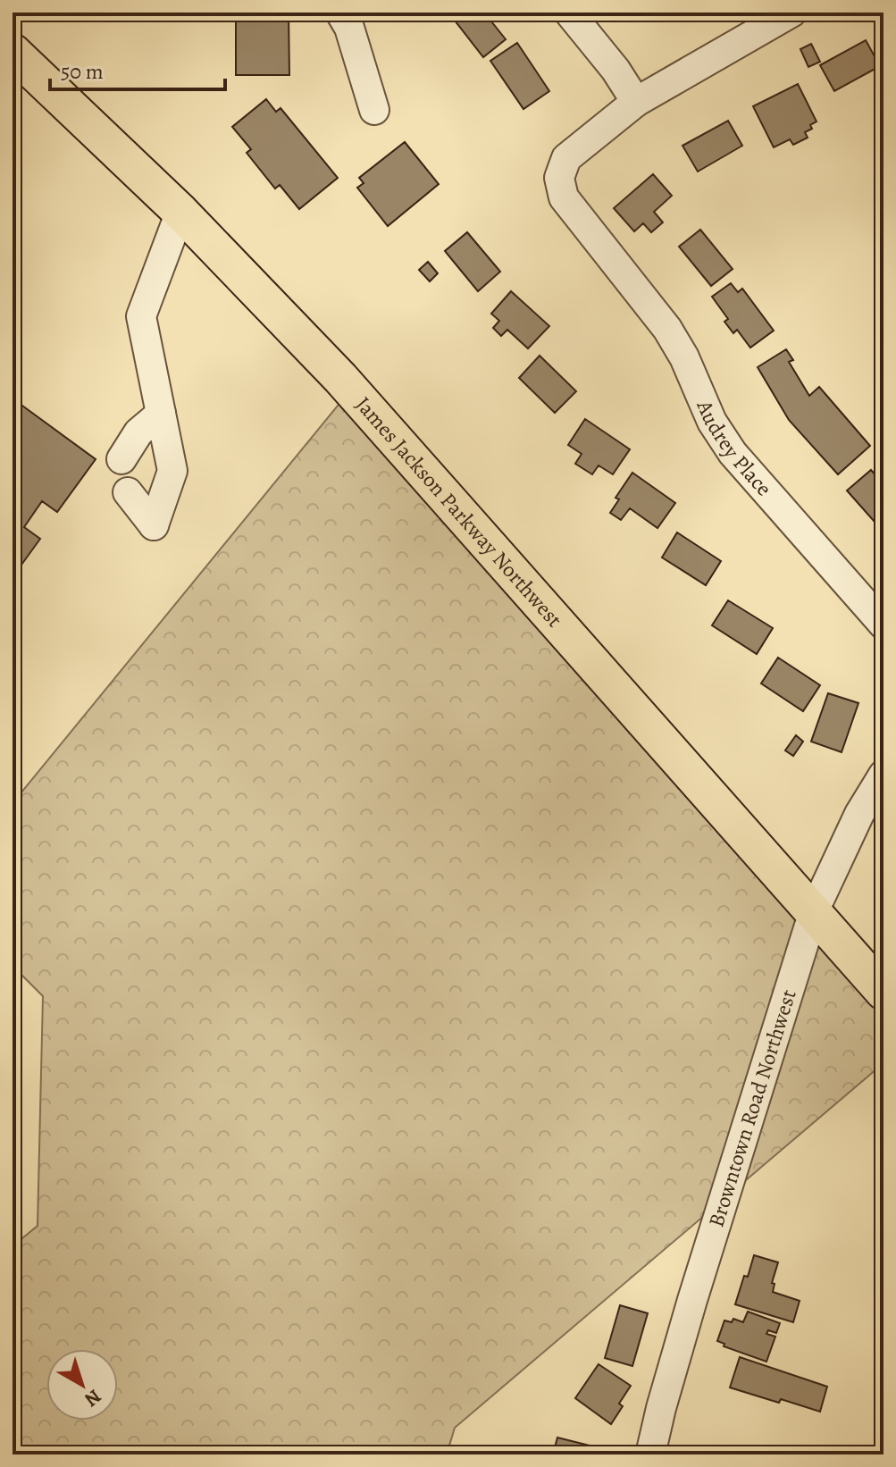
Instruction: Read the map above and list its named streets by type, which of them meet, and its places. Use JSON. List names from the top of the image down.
{
  "streets": {
    "main road": ["James Jackson Parkway Northwest"],
    "street": ["Audrey Place", "Browntown Road Northwest"]
  },
  "crossings": [
    ["James Jackson Parkway Northwest", "Browntown Road Northwest"]
  ],
  "scale_bar": "50 m",
  "north": "bottom right"
}
